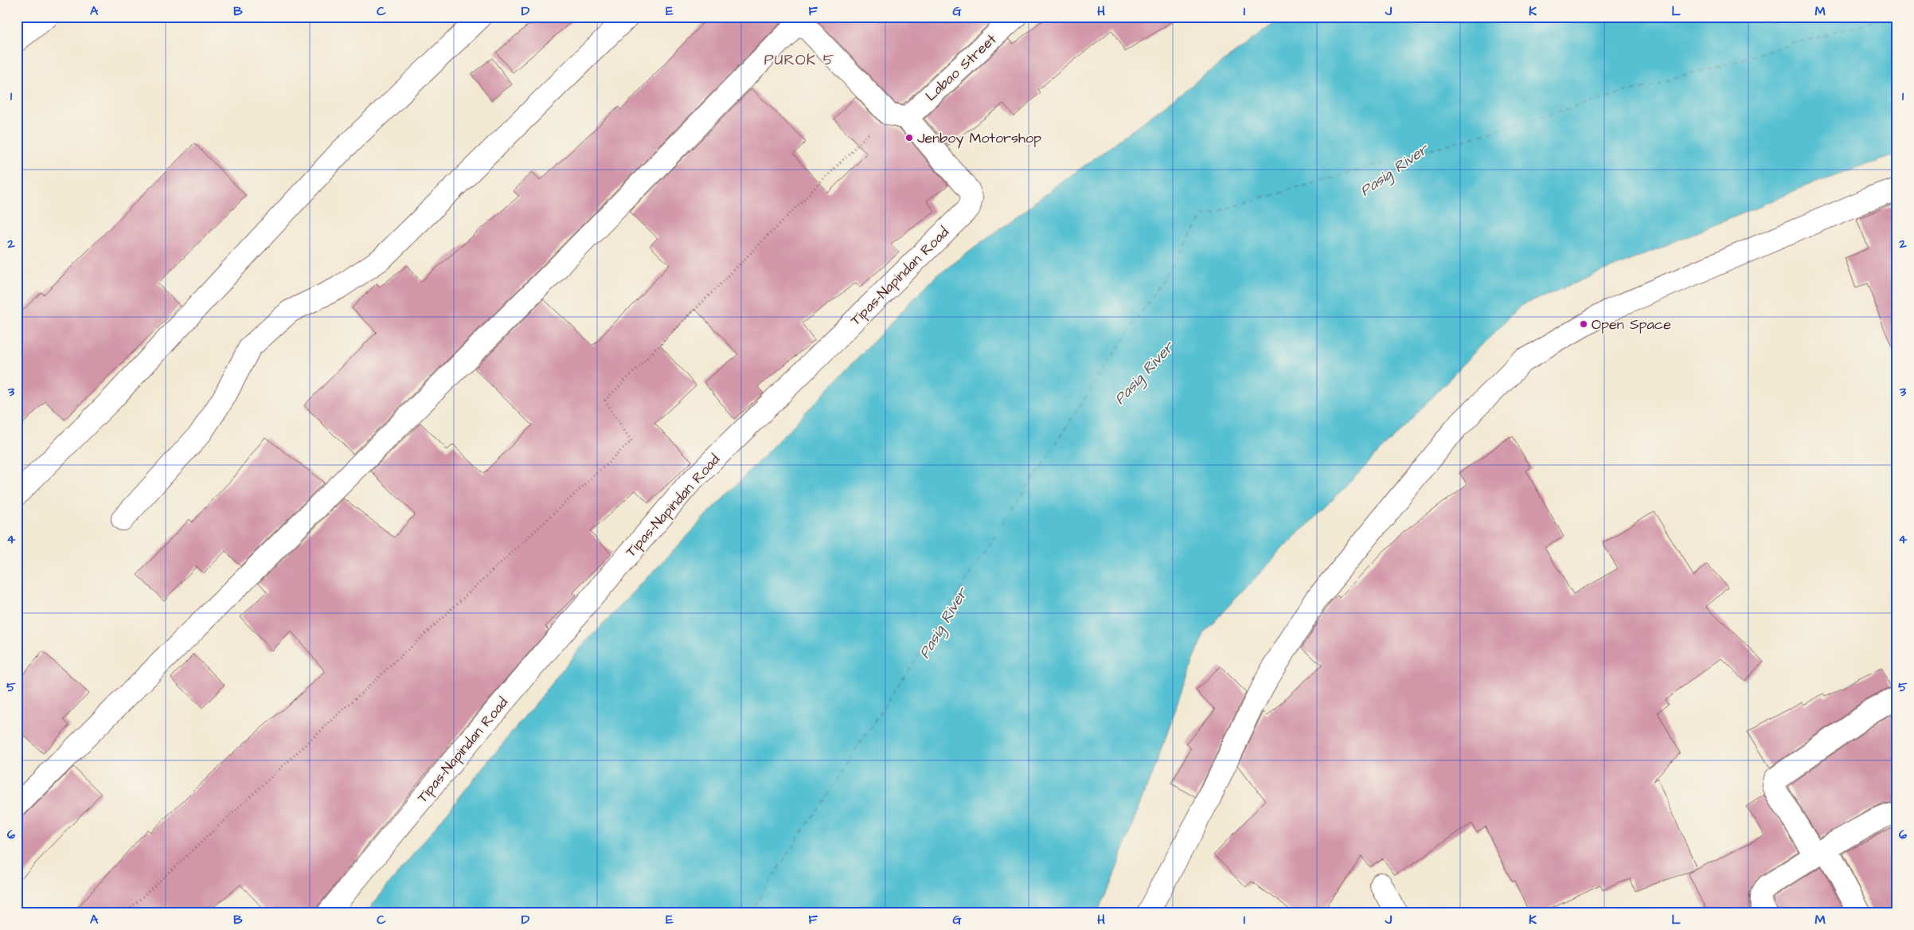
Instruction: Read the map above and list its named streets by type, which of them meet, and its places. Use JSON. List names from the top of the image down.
{
  "streets": {
    "street": ["Labao Street", "Tipas–Napindan Road"]
  },
  "crossings": [
    ["Labao Street", "Tipas–Napindan Road"]
  ],
  "districts": ["PUROK 5"],
  "water": ["Pasig River"],
  "places": ["Jenboy Motorshop", "Open Space"],
  "grid": {
    "columns": [
      "A",
      "B",
      "C",
      "D",
      "E",
      "F",
      "G",
      "H",
      "I",
      "J",
      "K",
      "L",
      "M"
    ],
    "rows": [
      "1",
      "2",
      "3",
      "4",
      "5",
      "6"
    ]
  }
}
